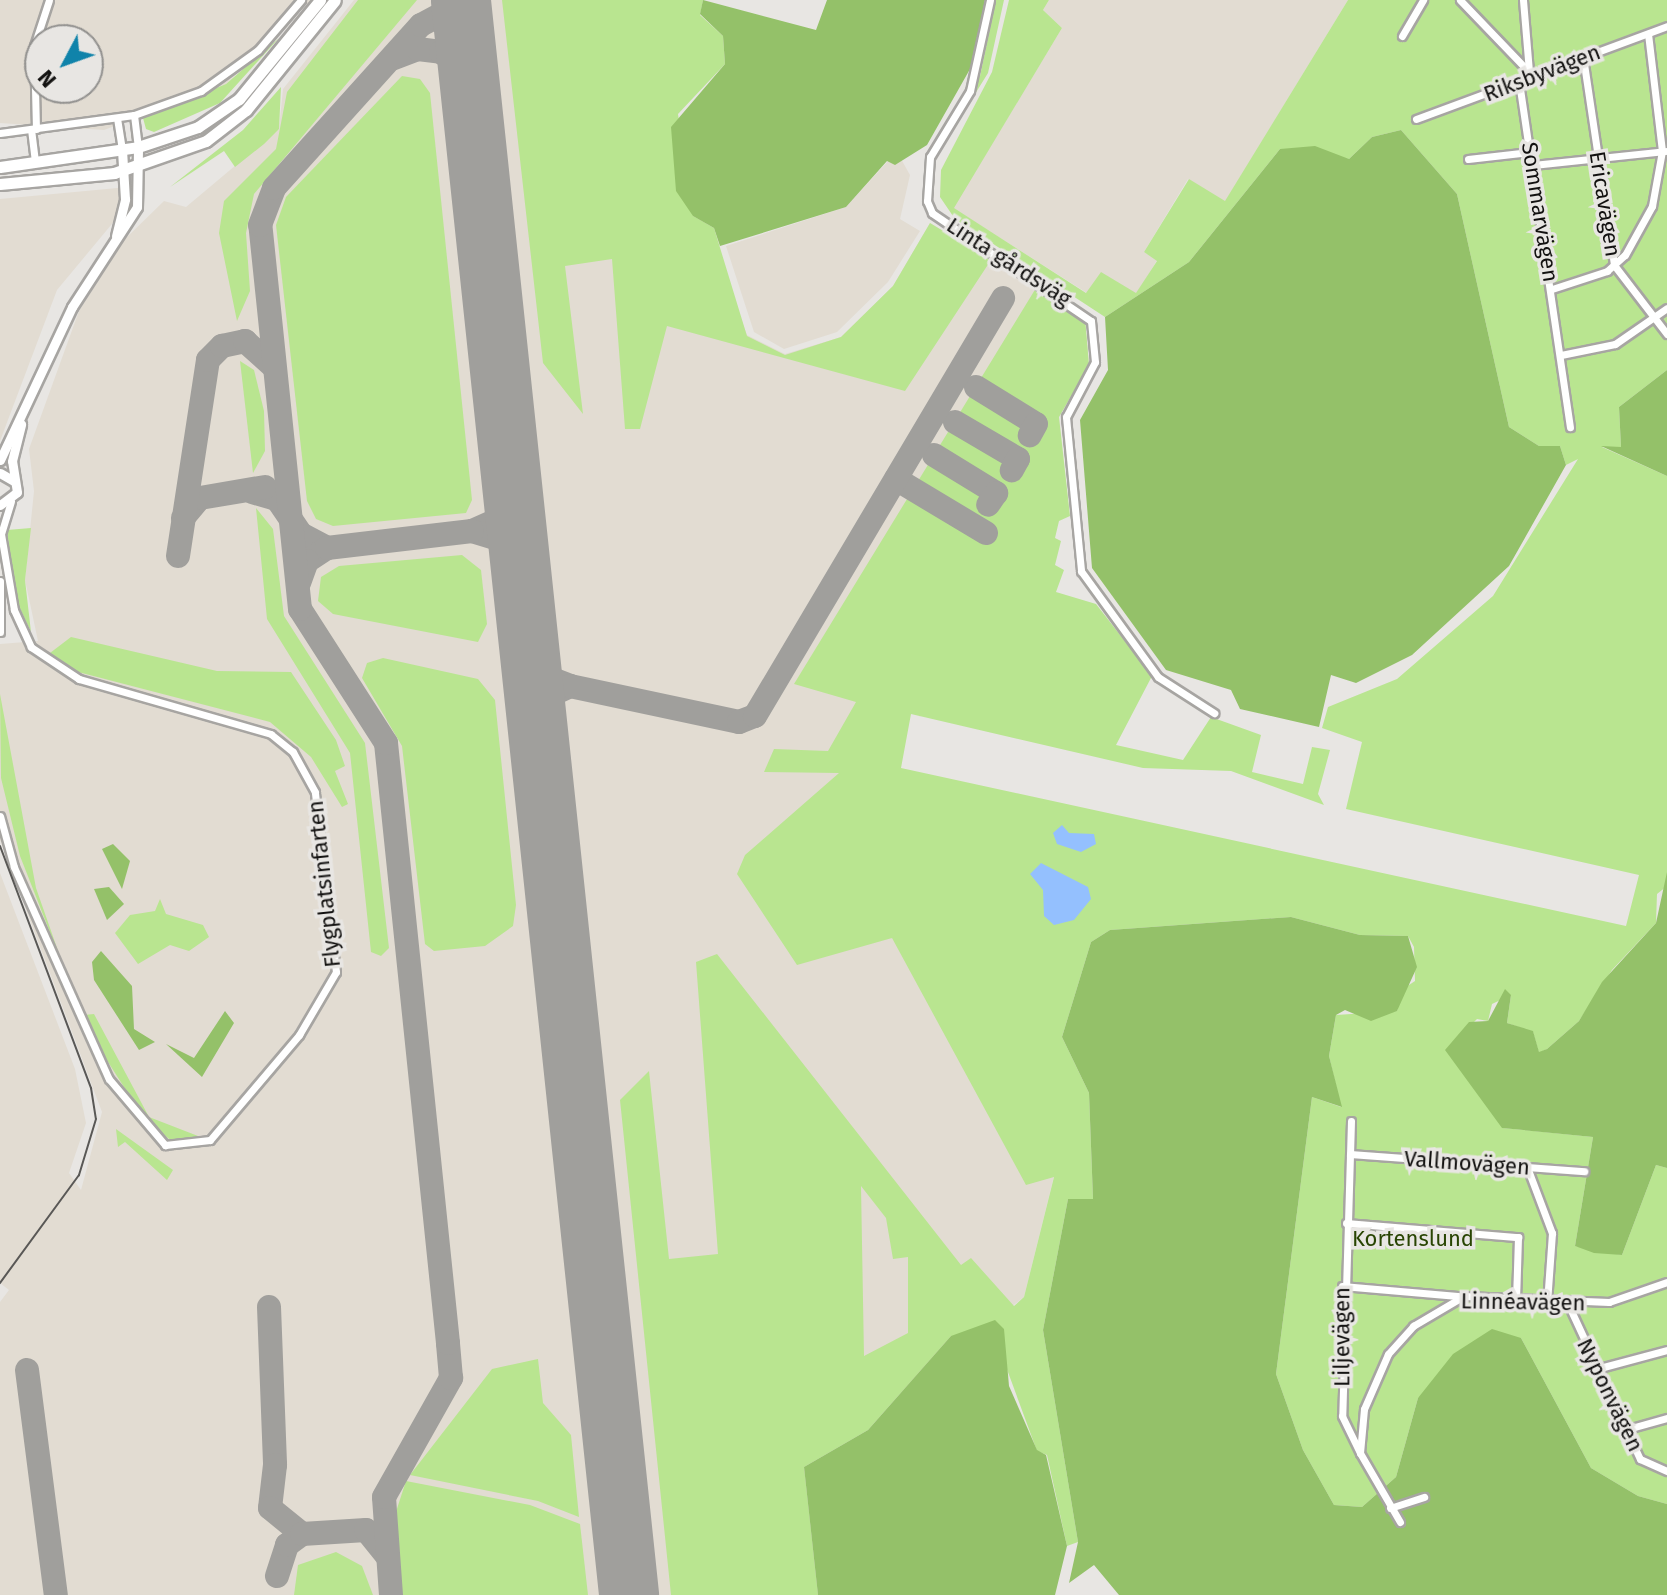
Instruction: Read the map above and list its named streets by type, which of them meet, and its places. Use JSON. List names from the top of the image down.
{
  "streets": {
    "street": [
      "Riksbyvägen",
      "Ericavägen",
      "Sommarvägen",
      "Linta gårdsväg",
      "Flygplatsinfarten",
      "Vallmovägen",
      "Linnéavägen",
      "Liljevägen",
      "Nyponvägen"
    ]
  },
  "crossings": [
    ["Riksbyvägen", "Ericavägen"],
    ["Riksbyvägen", "Sommarvägen"],
    ["Vallmovägen", "Liljevägen"],
    ["Linnéavägen", "Liljevägen"],
    ["Linnéavägen", "Nyponvägen"]
  ],
  "parks": ["Kortenslund"],
  "north": "bottom left"
}
